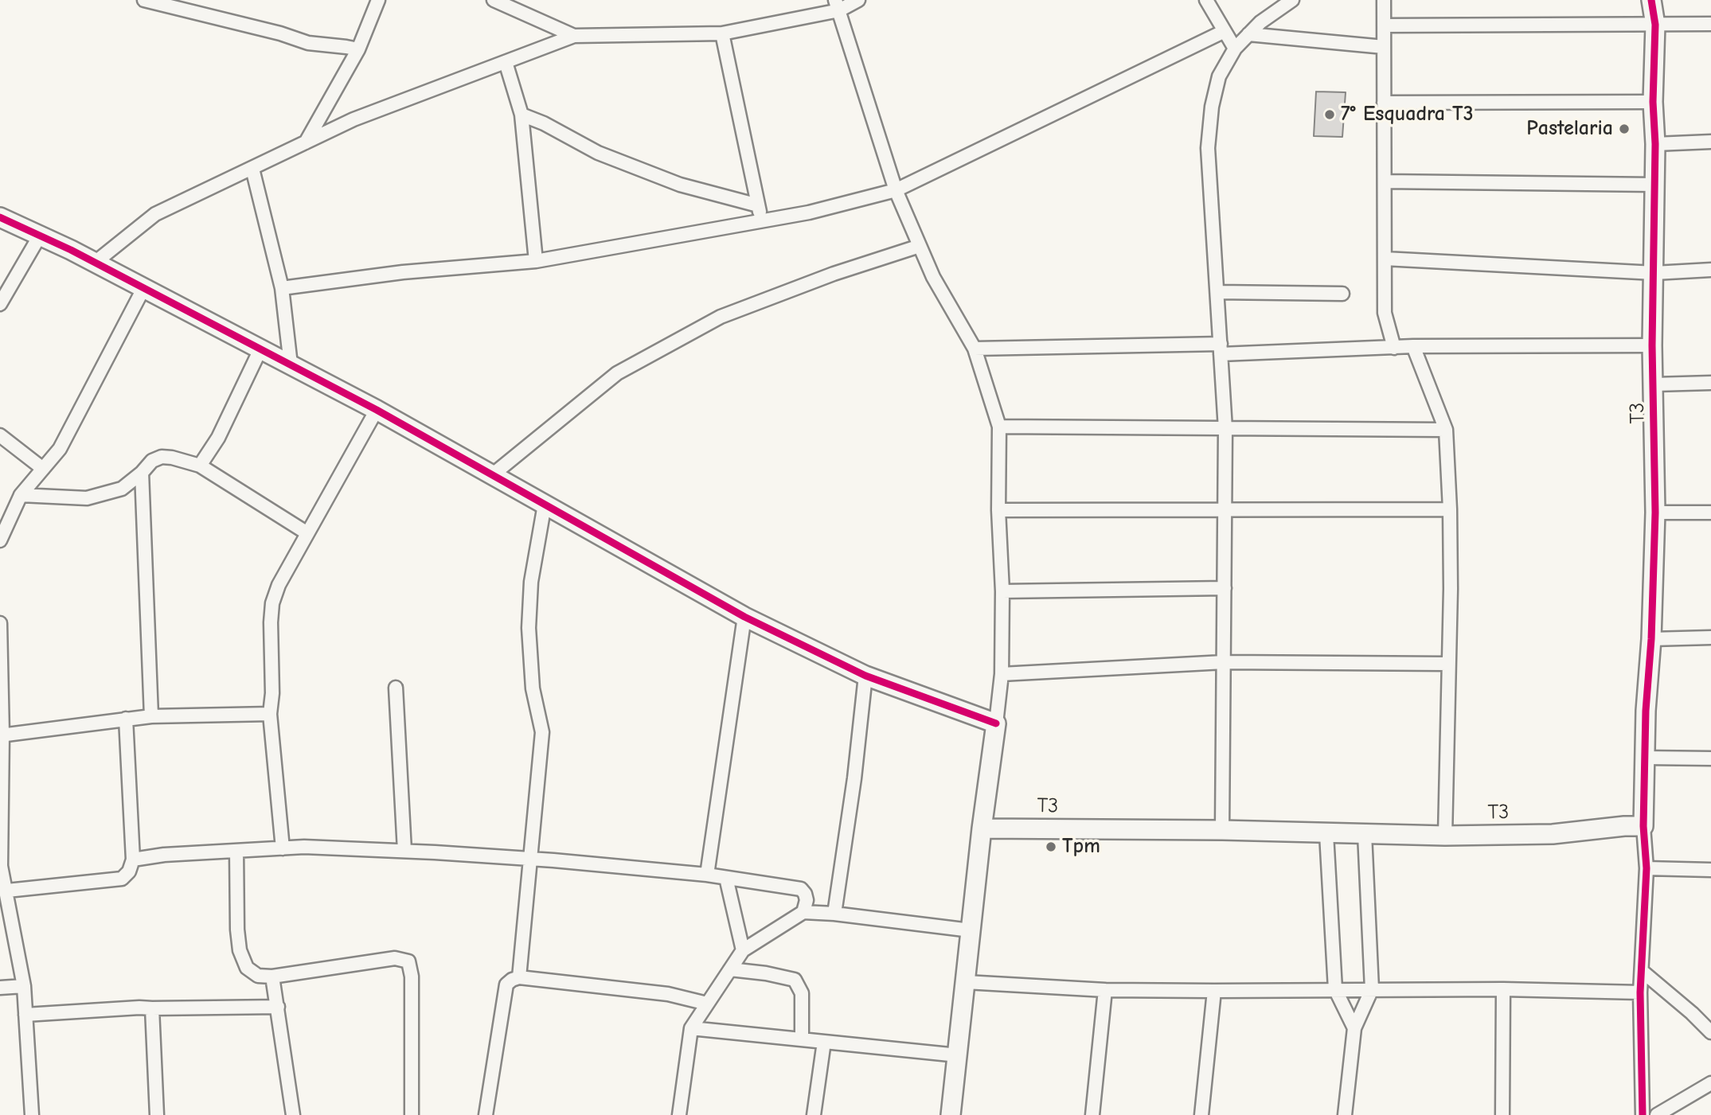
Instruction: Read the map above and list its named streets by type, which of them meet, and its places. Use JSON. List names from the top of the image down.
{
  "streets": {
    "street": ["T3"]
  },
  "places": ["7° Esquadra T3", "Pastelaria", "Tpm"]
}
